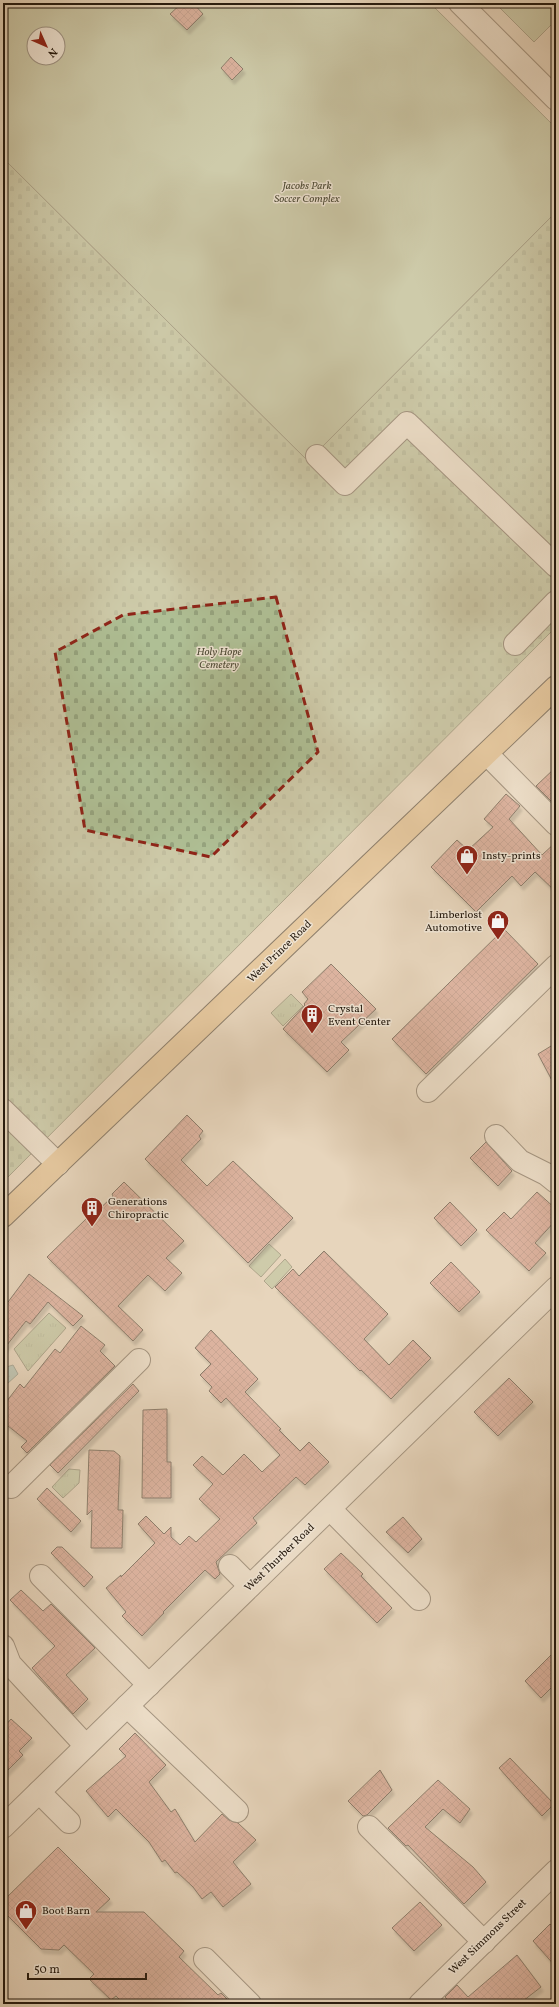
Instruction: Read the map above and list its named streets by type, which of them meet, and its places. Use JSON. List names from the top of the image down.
{
  "streets": {
    "main road": ["West Prince Road"],
    "street": ["West Thurber Road", "West Simmons Street"]
  },
  "parks": ["Jacobs Park Soccer Complex", "Holy Hope Cemetery"],
  "places": {
    "shop": ["Insty-prints", "Limberlost Automotive", "Boot Barn"],
    "building": ["Crystal Event Center", "Generations Chiropractic"]
  },
  "scale_bar": "50 m",
  "north": "bottom right"
}
